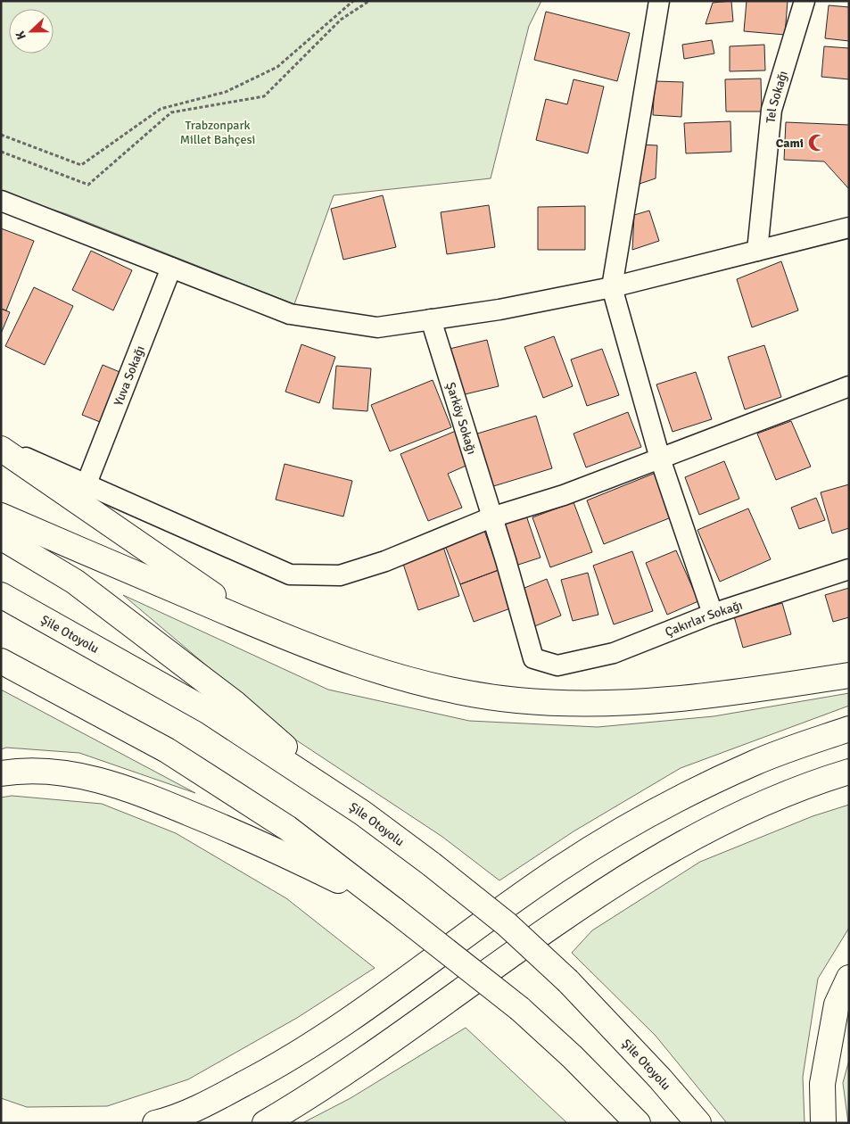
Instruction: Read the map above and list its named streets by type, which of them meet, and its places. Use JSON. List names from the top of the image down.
{
  "streets": {
    "highway": ["Şile Otoyolu"],
    "street": [
      "Tel Sokağı",
      "Yuva Sokağı",
      "Şarköy Sokağı",
      "Çakırlar Sokağı"
    ]
  },
  "crossings": [
    ["Şarköy Sokağı", "Çakırlar Sokağı"]
  ],
  "parks": ["Trabzonpark Millet Bahçesi"],
  "places": {
    "mosque": ["Cami"]
  },
  "north": "left"
}
